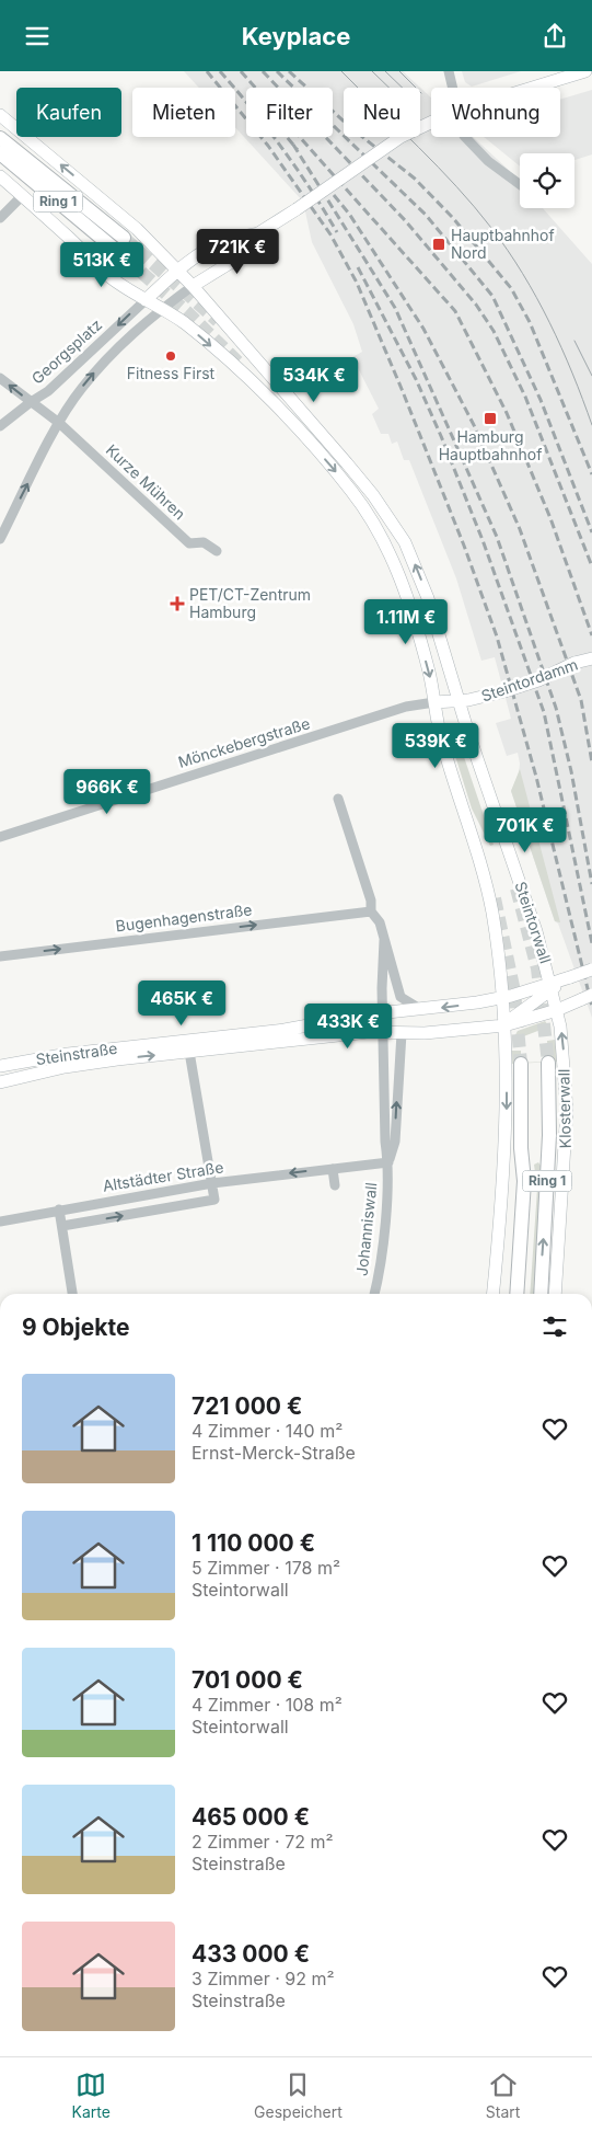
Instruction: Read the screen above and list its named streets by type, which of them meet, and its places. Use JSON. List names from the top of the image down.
{
  "streets": {
    "main road": [
      "Ring 1",
      "Steintordamm",
      "Steintorwall",
      "Steinstraße",
      "Klosterwall"
    ],
    "street": [
      "Georgsplatz",
      "Kurze Mühren",
      "Mönckebergstraße",
      "Bugenhagenstraße",
      "Altstädter Straße",
      "Johanniswall"
    ]
  },
  "crossings": [
    ["Ring 1", "Georgsplatz"],
    ["Ring 1", "Steintordamm"],
    ["Ring 1", "Mönckebergstraße"],
    ["Ring 1", "Steintorwall"],
    ["Ring 1", "Steinstraße"],
    ["Georgsplatz", "Kurze Mühren"],
    ["Georgsplatz", "Steintorwall"],
    ["Steintordamm", "Mönckebergstraße"],
    ["Steintordamm", "Steintorwall"],
    ["Steintorwall", "Steinstraße"],
    ["Steintorwall", "Klosterwall"],
    ["Steinstraße", "Klosterwall"],
    ["Steinstraße", "Johanniswall"],
    ["Altstädter Straße", "Johanniswall"]
  ],
  "one_way": ["Bugenhagenstraße"],
  "places": {
    "transit": ["Hauptbahnhof Nord", "Hamburg Hauptbahnhof"],
    "other": ["Fitness First"],
    "health": ["PET/CT-Zentrum Hamburg"]
  },
  "page": {
    "header": "Keyplace",
    "chip": [
      "Kaufen",
      "Mieten",
      "Filter",
      "Neu",
      "Wohnung"
    ],
    "price": [
      "721K €",
      "513K €",
      "534K €",
      "1.11M €",
      "539K €",
      "966K €",
      "701K €",
      "465K €",
      "433K €"
    ],
    "heading": "9 Objekte",
    "list": [
      {
        "name": "721 000 €",
        "note": "4 Zimmer · 140 m² · Ernst-Merck-Straße"
      },
      {
        "name": "1 110 000 €",
        "note": "5 Zimmer · 178 m² · Steintorwall"
      },
      {
        "name": "701 000 €",
        "note": "4 Zimmer · 108 m² · Steintorwall"
      },
      {
        "name": "465 000 €",
        "note": "2 Zimmer · 72 m² · Steinstraße"
      },
      {
        "name": "433 000 €",
        "note": "3 Zimmer · 92 m² · Steinstraße"
      }
    ],
    "tabs": ["Karte", "Gespeichert", "Start"]
  }
}
